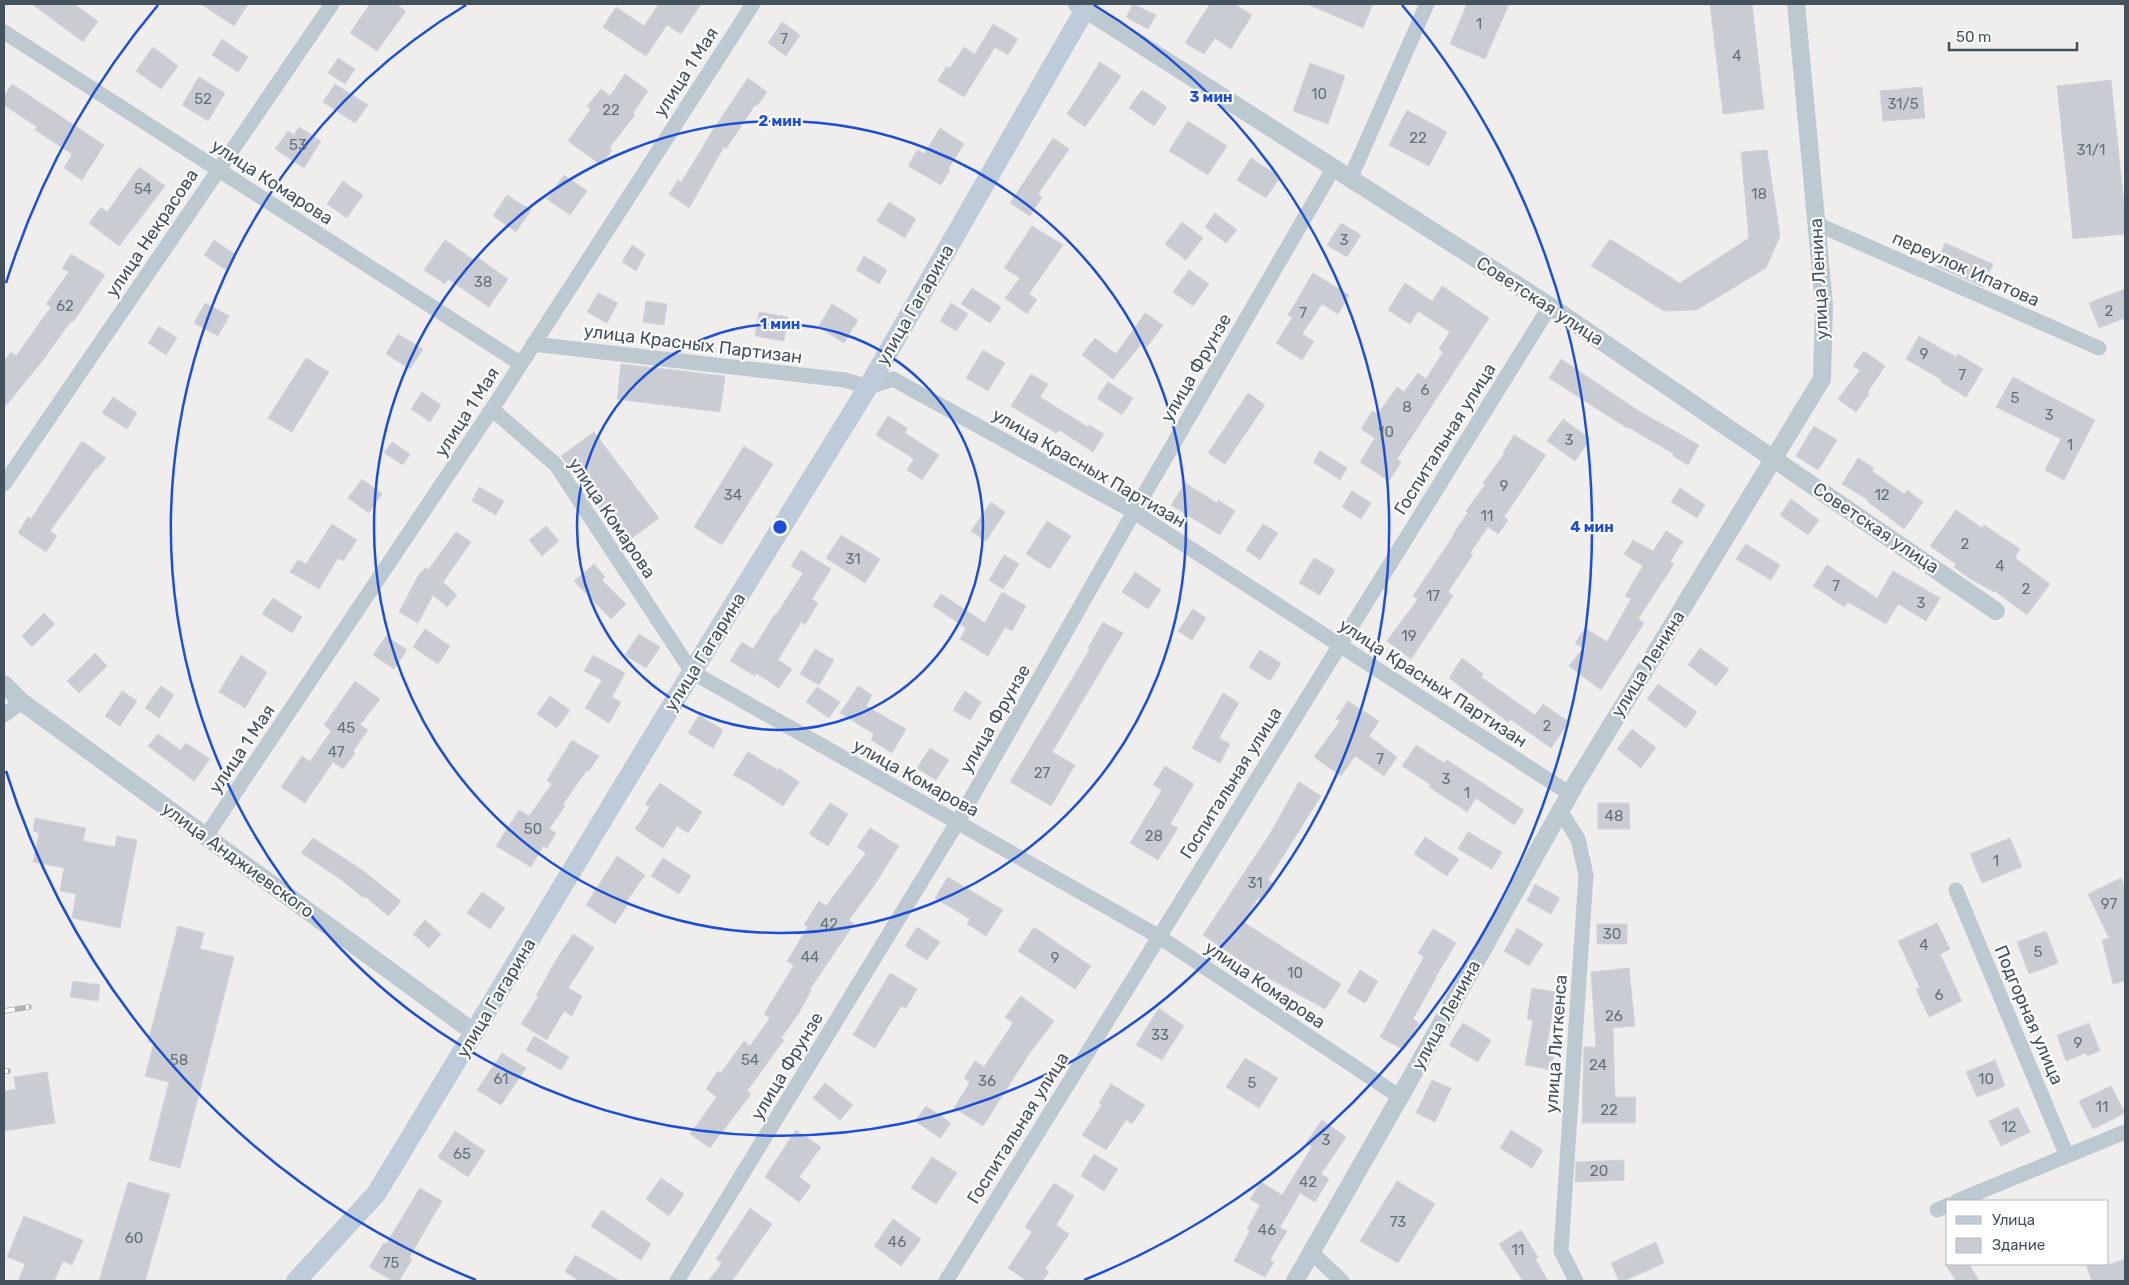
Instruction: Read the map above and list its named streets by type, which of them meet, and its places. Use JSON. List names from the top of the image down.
{
  "streets": {
    "main road": ["улица Гагарина"],
    "street": [
      "улица 1 Мая",
      "улица Комарова",
      "улица Некрасова",
      "переулок Ипатова",
      "улица Ленина",
      "Советская улица",
      "улица Красных Партизан",
      "улица Фрунзе",
      "Госпитальная улица",
      "улица Анджиевского",
      "Подгорная улица",
      "улица Литкенса"
    ]
  },
  "crossings": [
    ["улица 1 Мая", "улица Комарова"],
    ["улица 1 Мая", "улица Красных Партизан"],
    ["улица 1 Мая", "улица Анджиевского"],
    ["улица Комарова", "улица Некрасова"],
    ["улица Комарова", "улица Ленина"],
    ["улица Комарова", "улица Гагарина"],
    ["улица Комарова", "улица Фрунзе"],
    ["улица Комарова", "Госпитальная улица"],
    ["переулок Ипатова", "улица Ленина"],
    ["улица Ленина", "Советская улица"],
    ["улица Ленина", "улица Красных Партизан"],
    ["улица Ленина", "улица Литкенса"],
    ["Советская улица", "улица Гагарина"],
    ["Советская улица", "улица Фрунзе"],
    ["Советская улица", "Госпитальная улица"],
    ["улица Гагарина", "улица Красных Партизан"],
    ["улица Гагарина", "улица Анджиевского"],
    ["улица Красных Партизан", "улица Фрунзе"],
    ["улица Красных Партизан", "Госпитальная улица"]
  ],
  "house_numbers": [
    "1",
    "7",
    "4",
    "10",
    "52",
    "31/5",
    "22",
    "22",
    "53",
    "31/1",
    "54",
    "18",
    "3",
    "38",
    "62",
    "2",
    "7",
    "9",
    "7",
    "6",
    "5",
    "8",
    "3",
    "10",
    "3",
    "1",
    "9",
    "34",
    "12",
    "11",
    "2",
    "31",
    "4",
    "7",
    "2",
    "17",
    "3",
    "19",
    "2",
    "45",
    "47",
    "7",
    "27",
    "3",
    "1",
    "48",
    "50",
    "28",
    "1",
    "31",
    "97",
    "42",
    "30",
    "4",
    "5",
    "44",
    "9",
    "10",
    "6",
    "26",
    "33",
    "9",
    "58",
    "54",
    "24",
    "61",
    "10",
    "36",
    "5",
    "11",
    "22",
    "12",
    "3",
    "65",
    "20",
    "42",
    "73",
    "46",
    "60",
    "46",
    "11",
    "75"
  ],
  "legend": ["Улица", "Здание"],
  "scale_bar": "50 m",
  "rings": [
    "3 мин",
    "2 мин",
    "1 мин",
    "4 мин"
  ]
}
